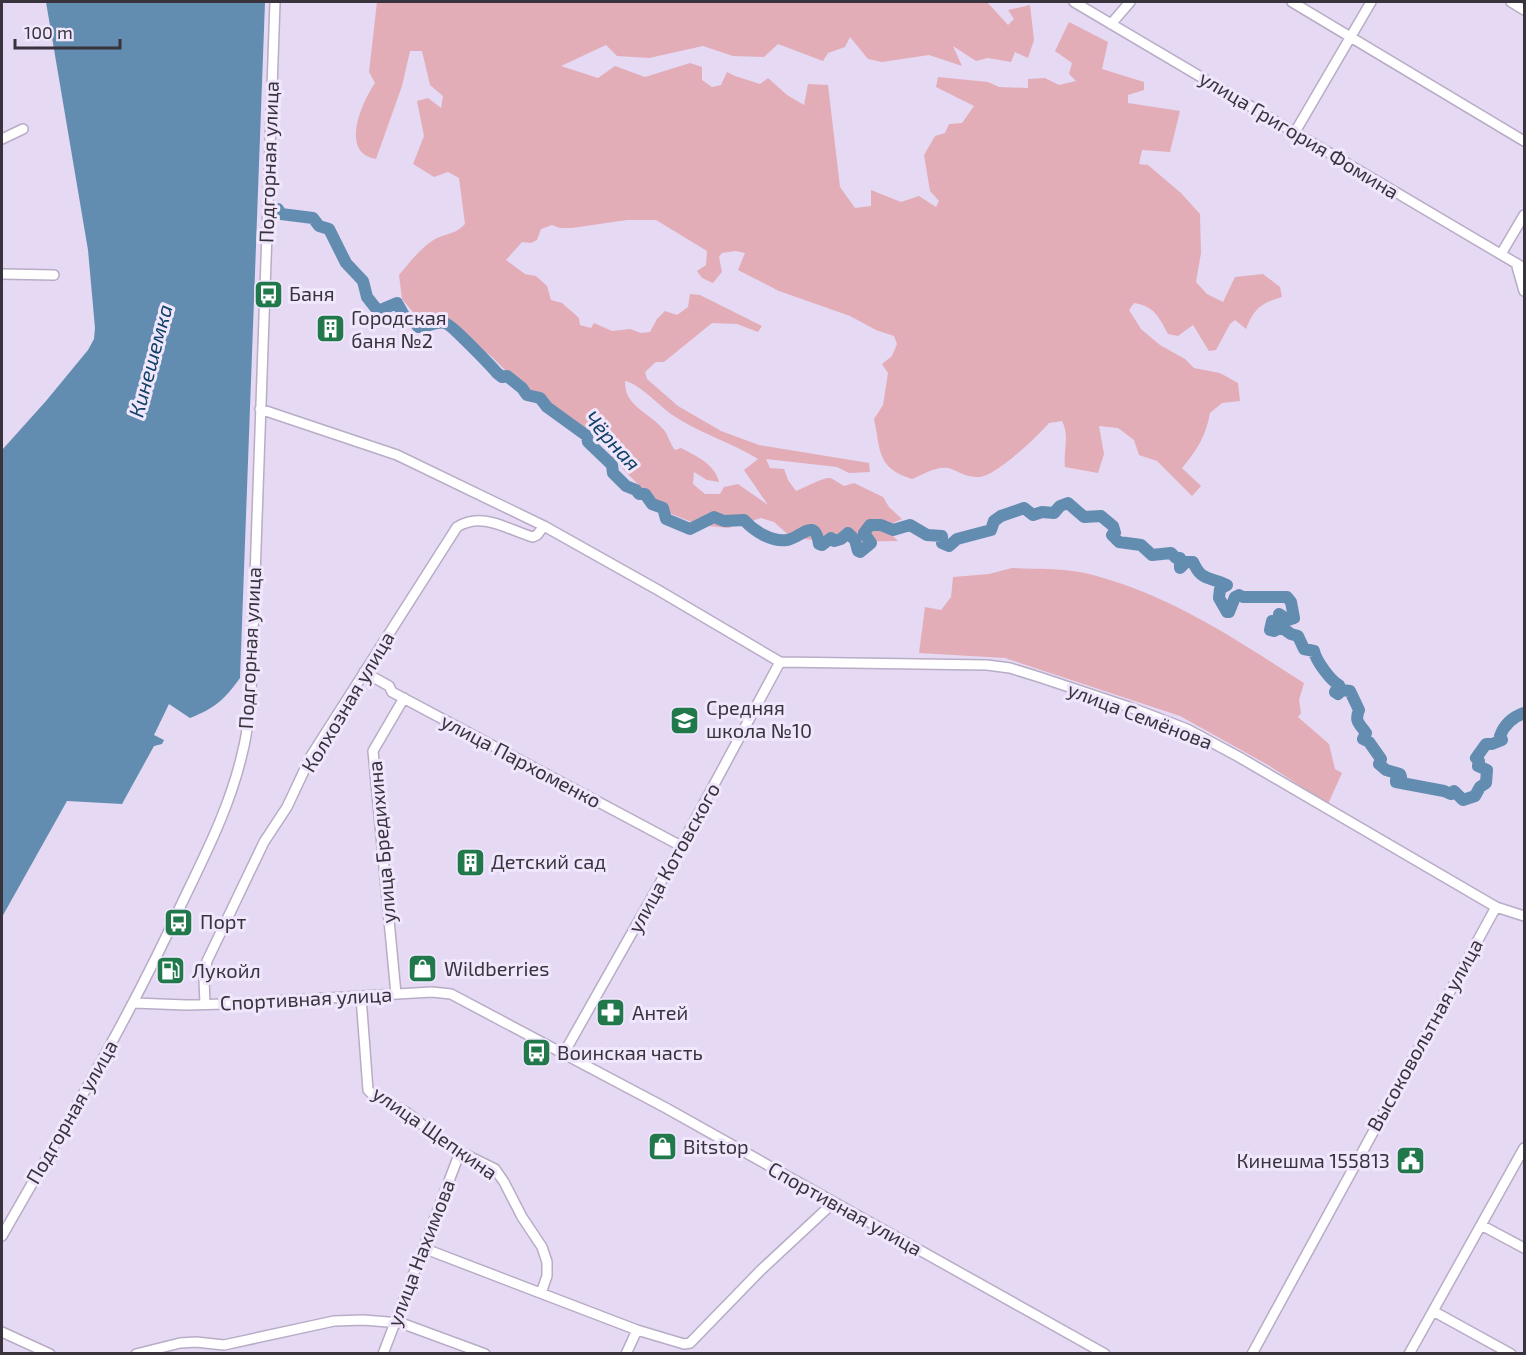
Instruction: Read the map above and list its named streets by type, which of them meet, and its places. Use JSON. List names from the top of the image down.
{
  "streets": {
    "street": [
      "улица Григория Фомина",
      "Подгорная улица",
      "Колхозная улица",
      "улица Семёнова",
      "улица Пархоменко",
      "улица Бредихина",
      "улица Котовского",
      "Спортивная улица",
      "Высоковольтная улица",
      "улица Щепкина",
      "улица Нахимова"
    ]
  },
  "crossings": [
    ["Подгорная улица", "Спортивная улица"],
    ["Колхозная улица", "улица Пархоменко"],
    ["Колхозная улица", "Спортивная улица"],
    ["улица Семёнова", "улица Котовского"],
    ["улица Семёнова", "Высоковольтная улица"],
    ["улица Пархоменко", "улица Бредихина"],
    ["улица Пархоменко", "улица Котовского"],
    ["улица Бредихина", "Спортивная улица"],
    ["улица Котовского", "Спортивная улица"],
    ["Спортивная улица", "улица Щепкина"],
    ["улица Щепкина", "улица Нахимова"]
  ],
  "water": ["Кинешемка", "Чёрная"],
  "places": {
    "bus stop": ["Баня", "Порт", "Воинская часть"],
    "building": ["Городская баня №2", "Детский сад"],
    "school or university": ["Средняя школа №10"],
    "shop": ["Wildberries", "Bitstop"],
    "fuel station": ["Лукойл"],
    "pharmacy": ["Антей"],
    "public building": ["Кинешма 155813"]
  },
  "scale_bar": "100 m"
}
